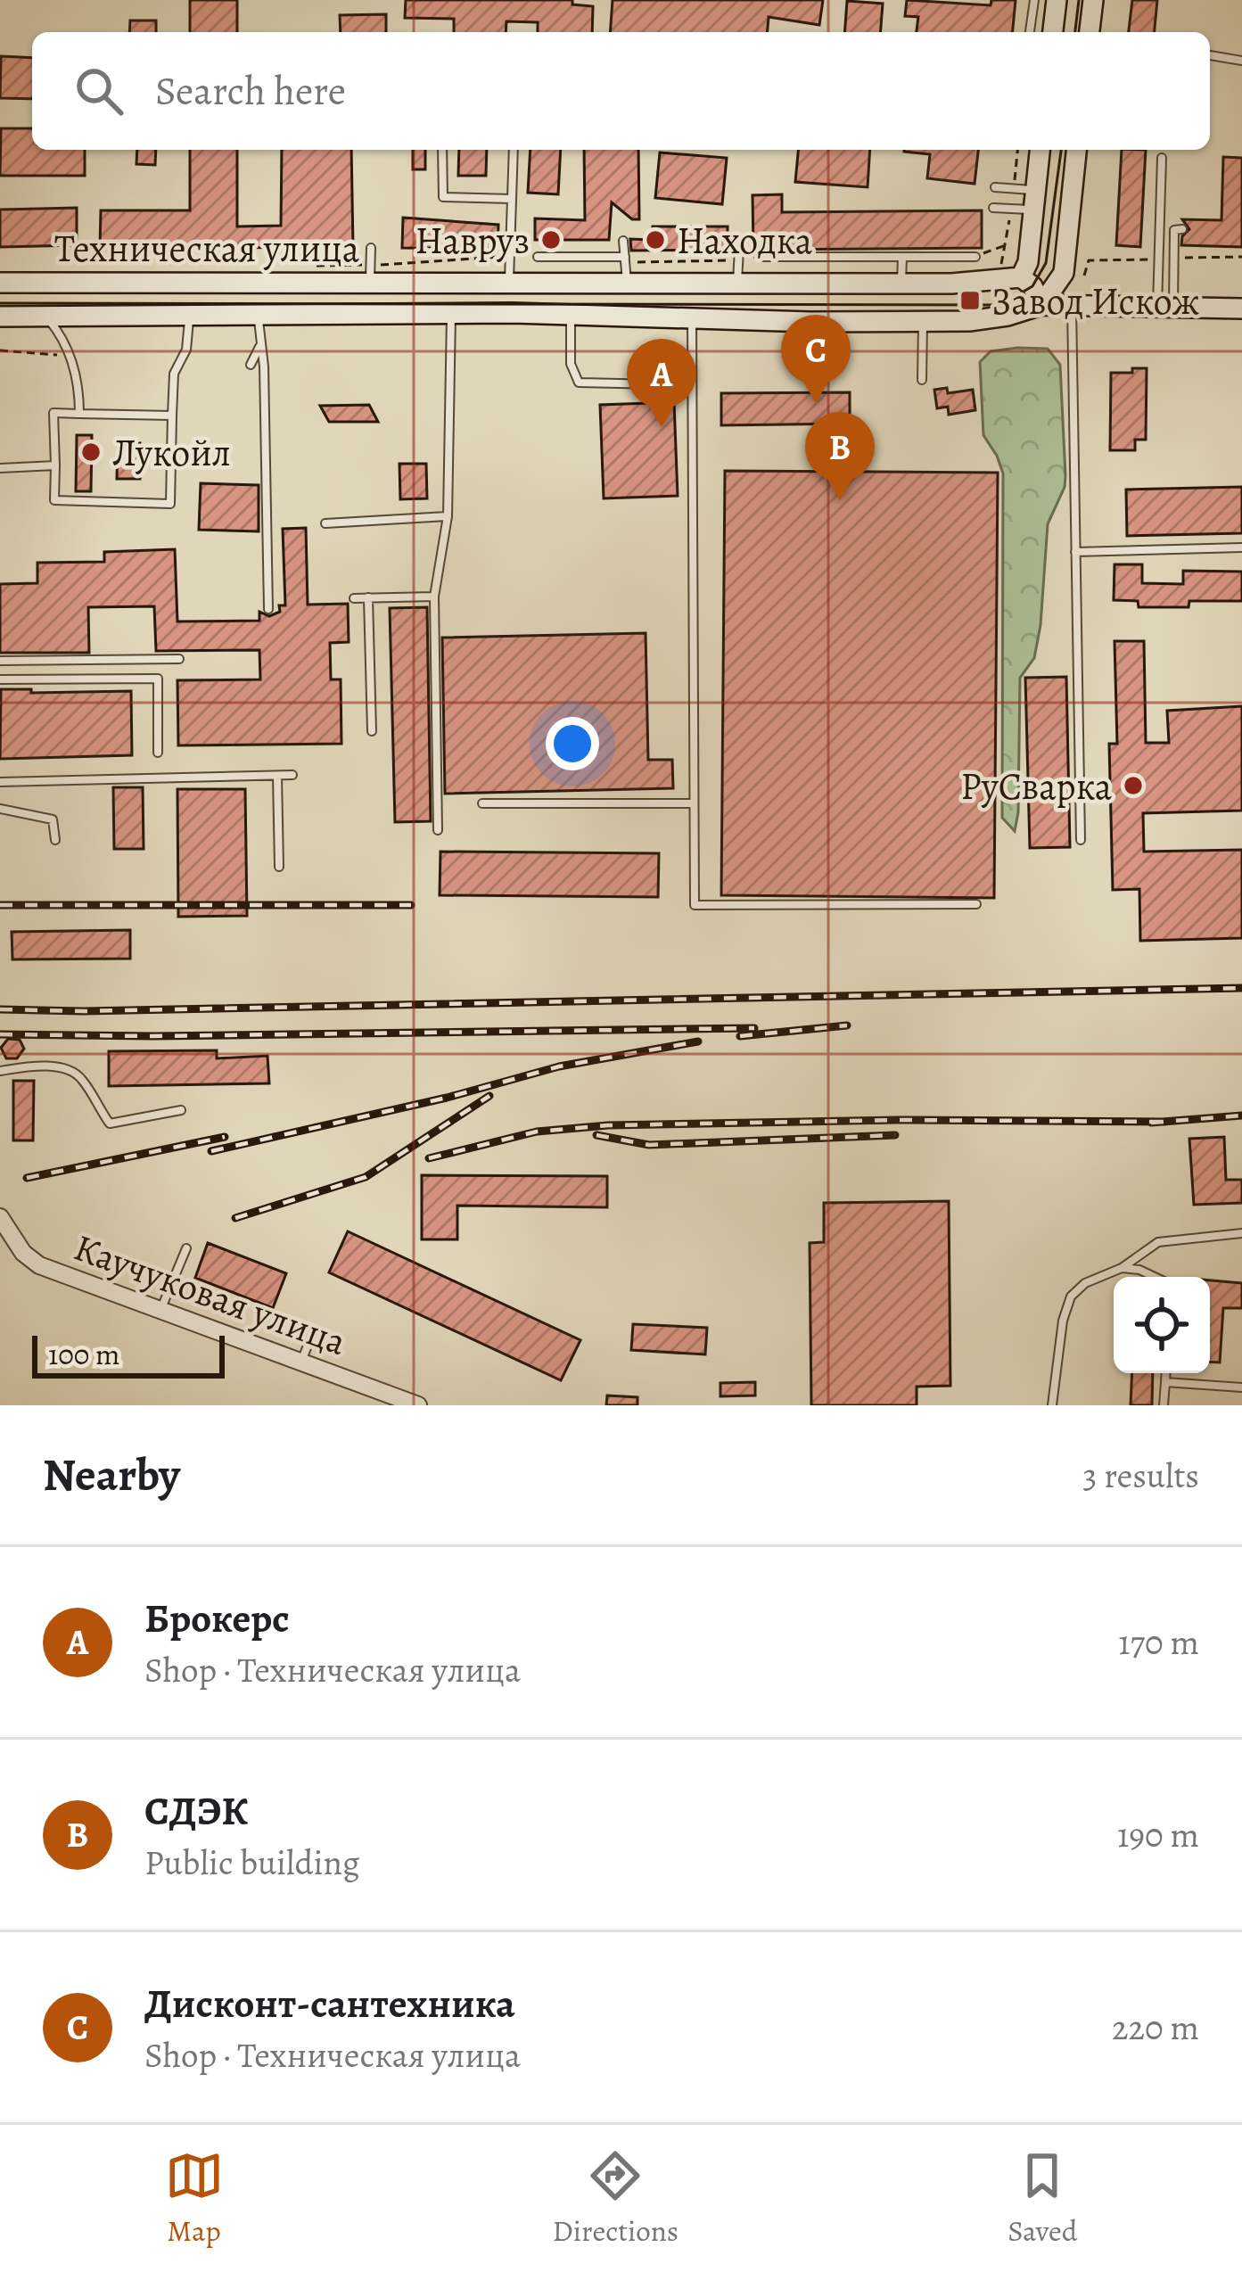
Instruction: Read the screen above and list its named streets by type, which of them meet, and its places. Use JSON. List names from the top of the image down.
{
  "streets": {
    "main road": ["Техническая улица"],
    "street": ["Каучуковая улица"]
  },
  "places": {
    "other": [
      "Навруз",
      "Находка",
      "Лукойл",
      "РуСварка"
    ],
    "transit": ["Завод Искож"]
  },
  "scale_bar": "100 m",
  "page": {
    "search": "Search here",
    "pins": ["C", "A", "B"],
    "scale": "100 m",
    "heading": ["Nearby", "3 results"],
    "list": [
      {
        "mark": "A",
        "name": "Брокерс",
        "note": "Shop · Техническая улица",
        "value": "170 m"
      },
      {
        "mark": "B",
        "name": "СДЭК",
        "note": "Public building",
        "value": "190 m"
      },
      {
        "mark": "C",
        "name": "Дисконт-сантехника",
        "note": "Shop · Техническая улица",
        "value": "220 m"
      }
    ],
    "nav": ["Map", "Directions", "Saved"]
  }
}
